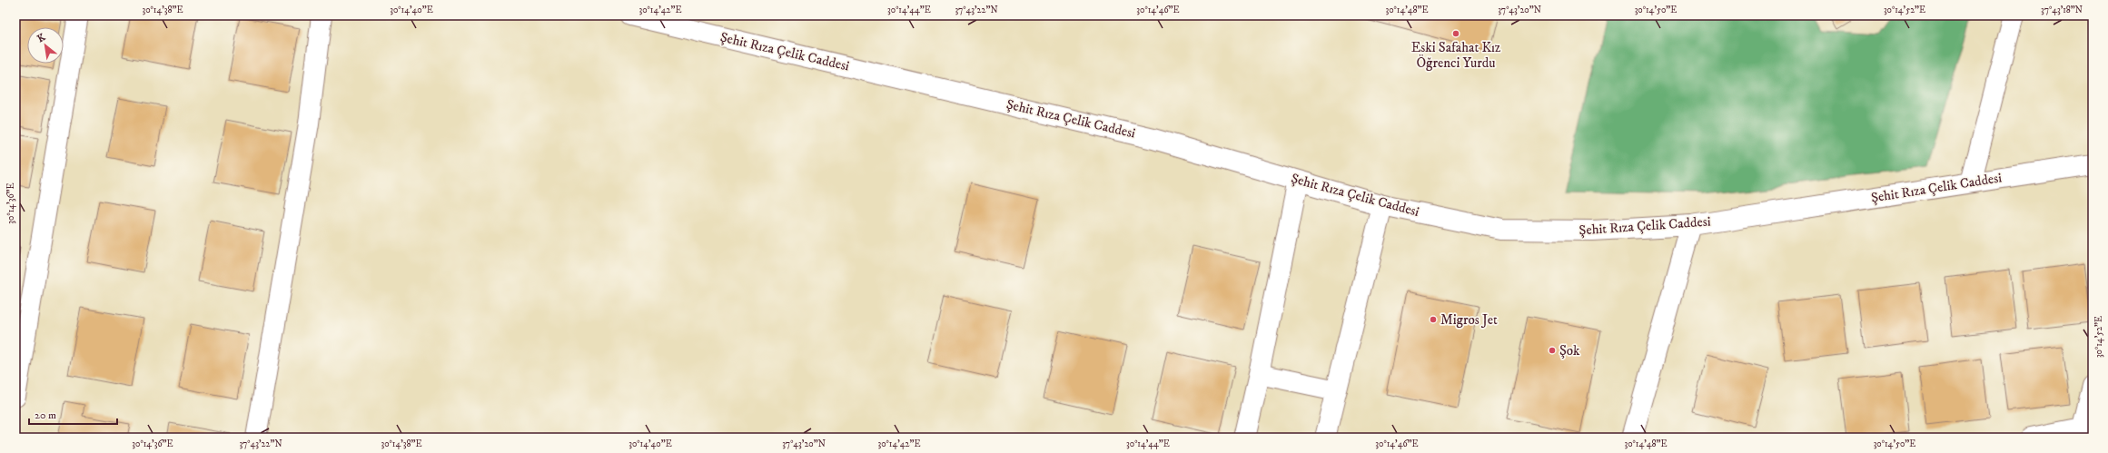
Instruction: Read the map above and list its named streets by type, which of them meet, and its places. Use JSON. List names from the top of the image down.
{
  "streets": {
    "street": ["Şehit Rıza Çelik Caddesi"]
  },
  "places": ["Eski Safahat Kız Öğrenci Yurdu", "Migros Jet", "Şok"],
  "scale_bar": "20 m",
  "north": "top left",
  "coordinates": [
    "30°14'38\"E",
    "30°14'40\"E",
    "30°14'42\"E",
    "30°14'44\"E",
    "37°43'22\"N",
    "30°14'46\"E",
    "30°14'48\"E",
    "37°43'20\"N",
    "30°14'50\"E",
    "30°14'52\"E",
    "37°43'18\"N",
    "30°14'36\"E"
  ]
}
